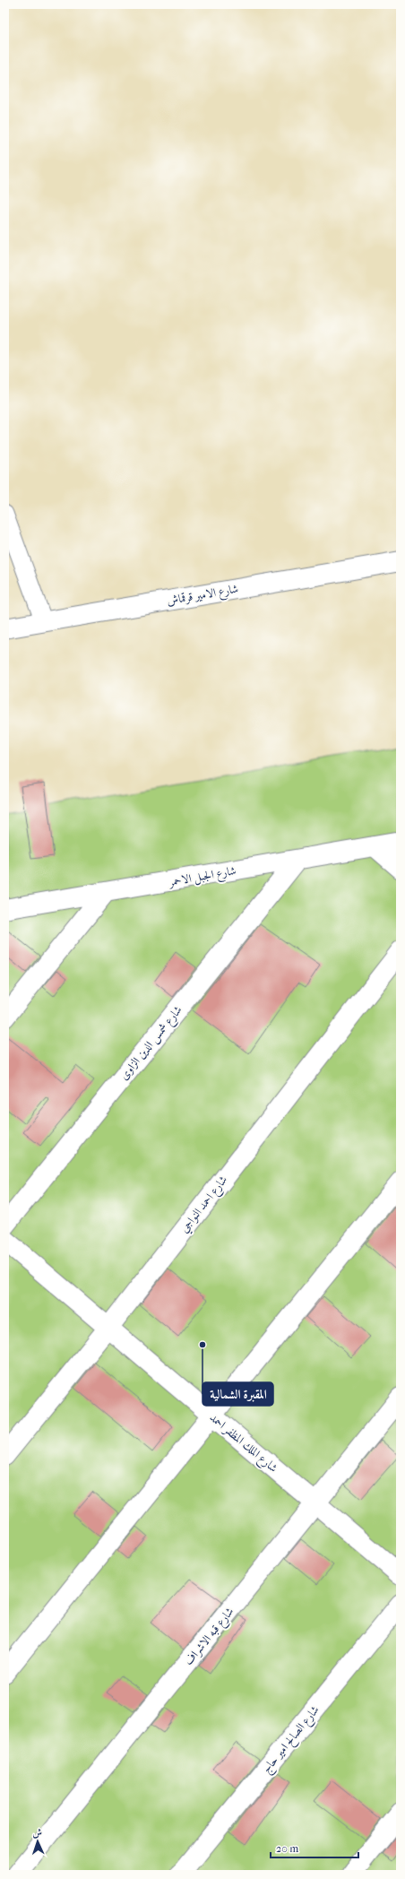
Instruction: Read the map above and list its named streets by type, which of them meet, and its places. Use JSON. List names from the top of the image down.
{
  "streets": {
    "street": [
      "شارع الامير قرقماش",
      "شارع الجبل الاحمر",
      "شارع شمس الدين الزاوى",
      "شارع احمد النواجي",
      "شارع الملك المظفر احمد",
      "شارع قبه الاشراف",
      "شارع الصالح امير حاج"
    ]
  },
  "crossings": [
    ["شارع الجبل الاحمر", "شارع شمس الدين الزاوى"],
    ["شارع احمد النواجي", "شارع الملك المظفر احمد"],
    ["شارع الملك المظفر احمد", "شارع قبه الاشراف"]
  ],
  "places": ["المقبرة الشمالية"],
  "scale_bar": "20 m",
  "north": "top"
}
